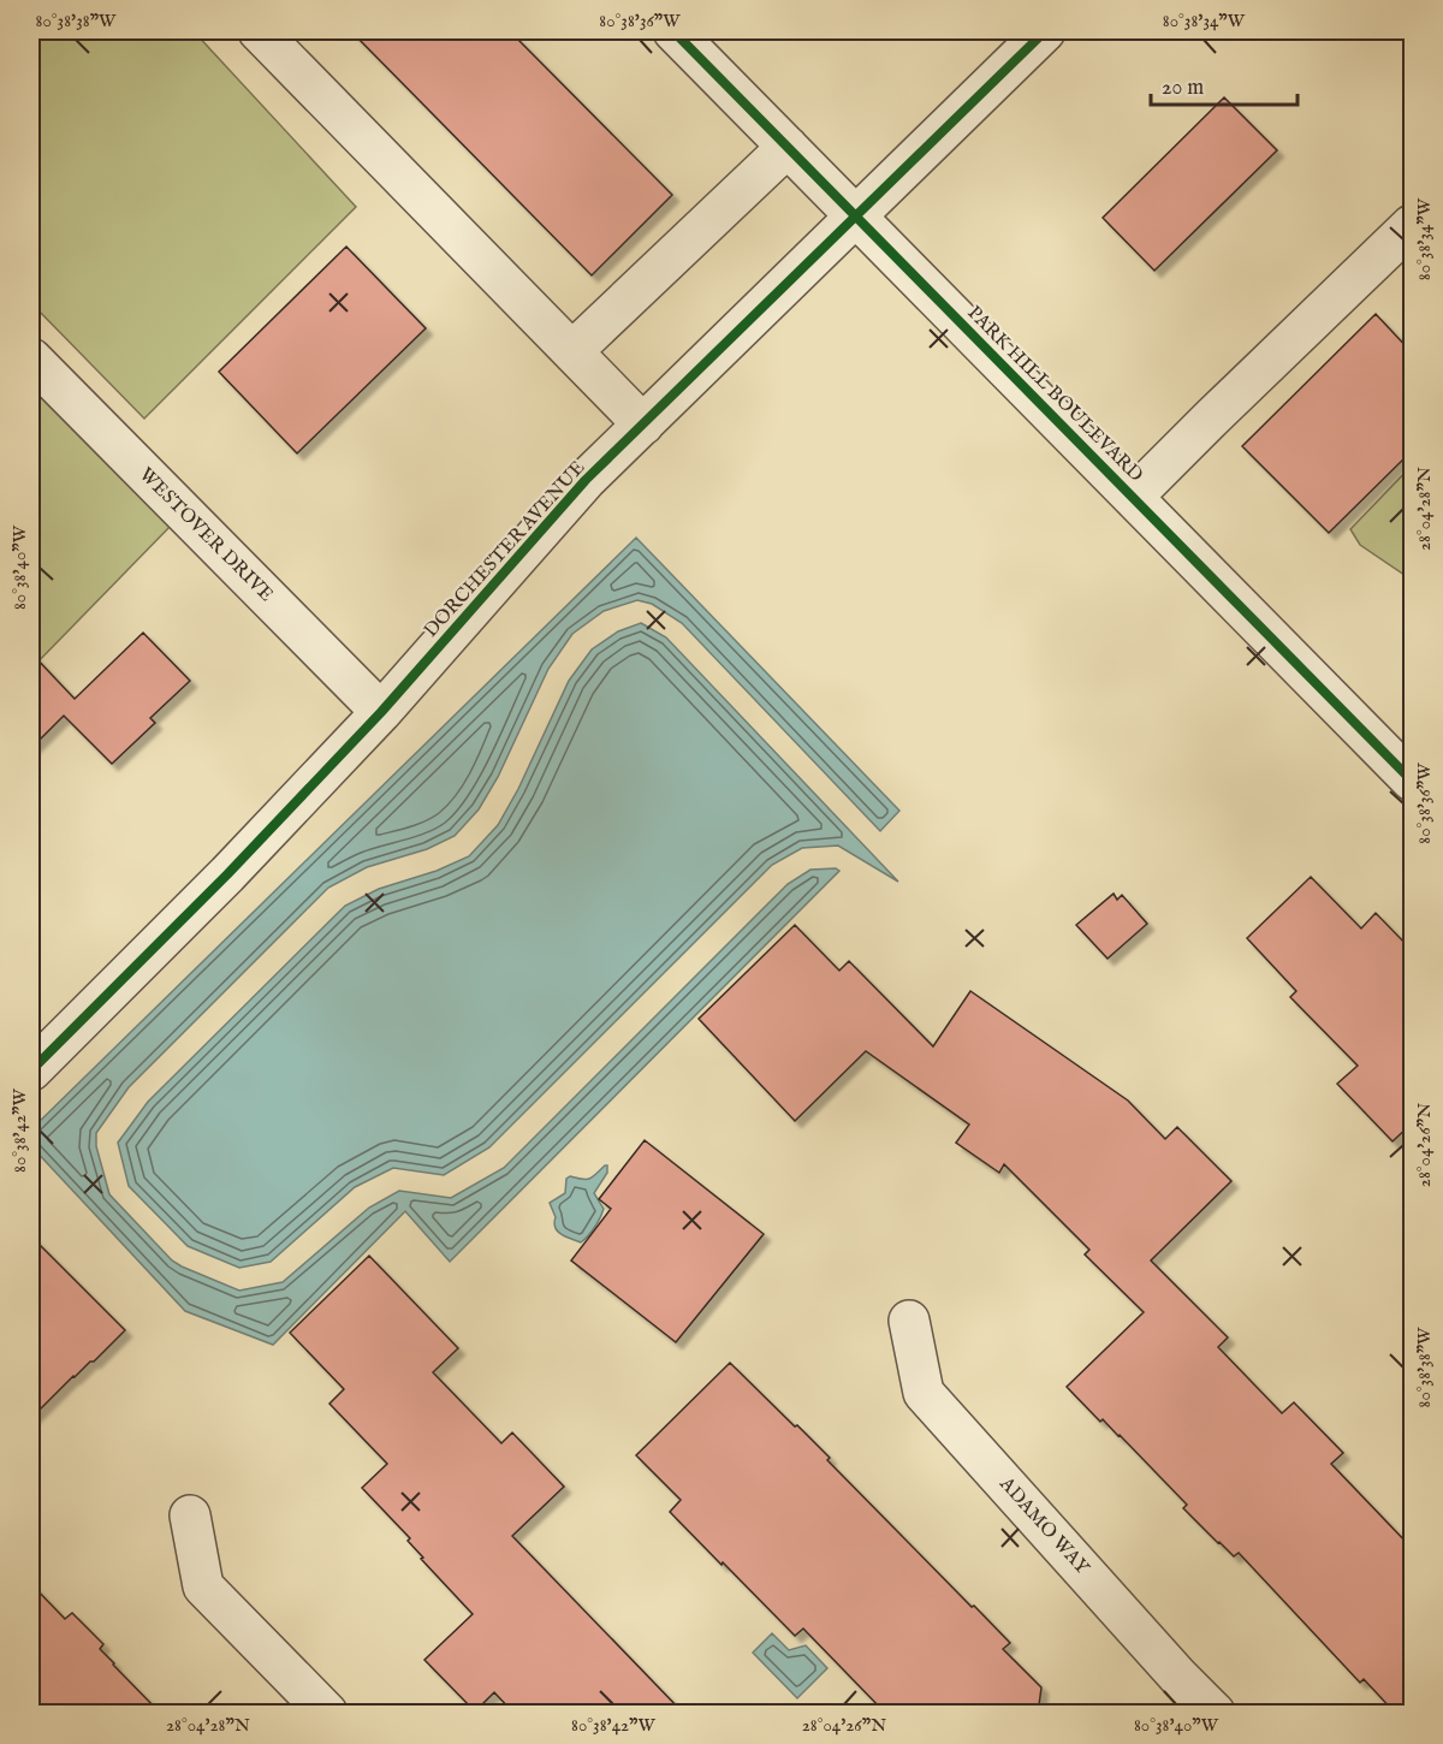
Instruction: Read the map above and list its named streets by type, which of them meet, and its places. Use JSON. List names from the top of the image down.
{
  "streets": {
    "street": [
      "PARK HILL BOULEVARD",
      "WESTOVER DRIVE",
      "DORCHESTER AVENUE",
      "ADAMO WAY"
    ]
  },
  "crossings": [
    ["PARK HILL BOULEVARD", "DORCHESTER AVENUE"],
    ["WESTOVER DRIVE", "DORCHESTER AVENUE"]
  ],
  "scale_bar": "20 m",
  "coordinates": [
    "80°38'38\"W",
    "80°38'36\"W",
    "80°38'34\"W",
    "28°04'28\"N",
    "80°38'40\"W",
    "80°38'42\"W",
    "28°04'26\"N"
  ]
}
